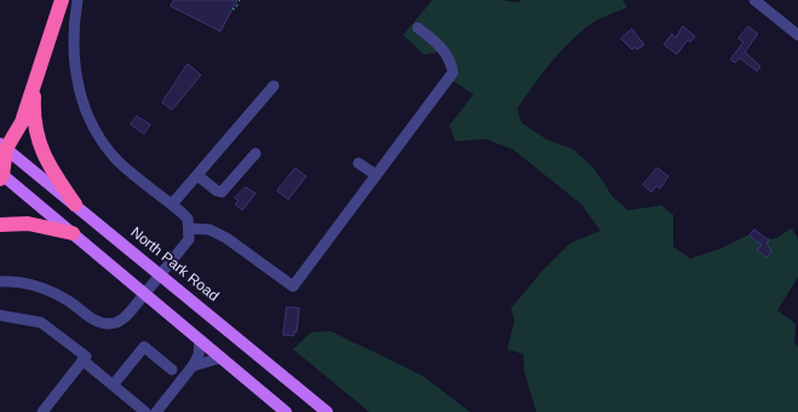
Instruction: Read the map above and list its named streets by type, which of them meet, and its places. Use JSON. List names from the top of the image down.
{
  "streets": {
    "main road": ["North Park Road"]
  }
}
